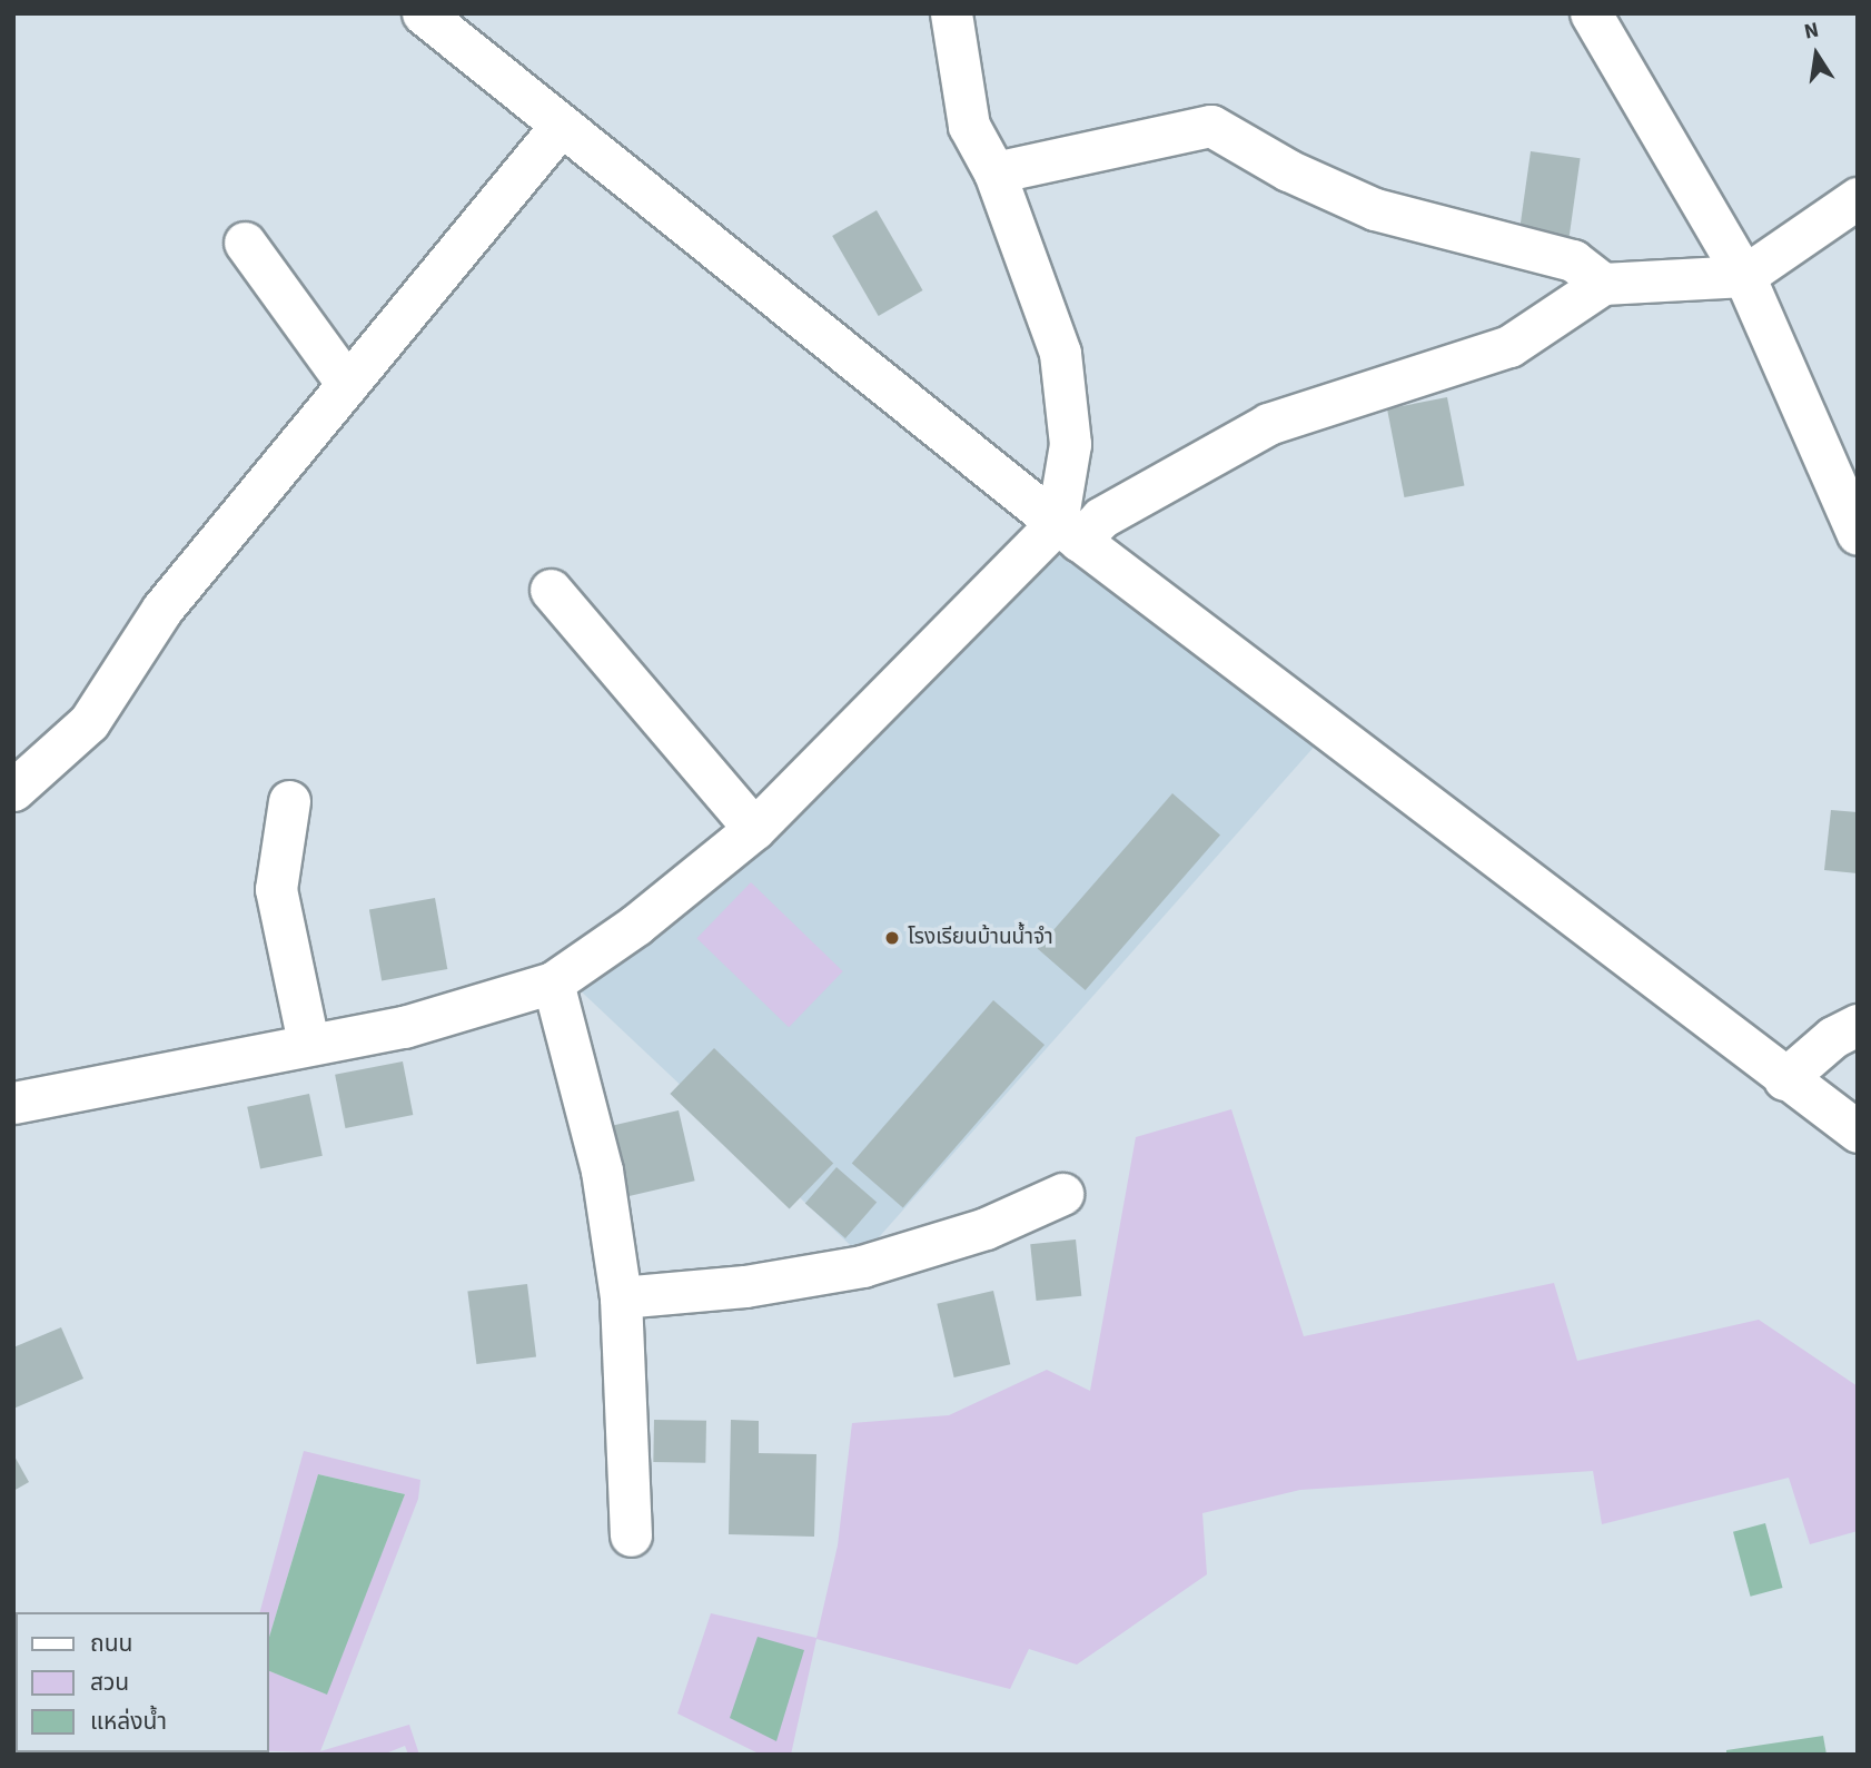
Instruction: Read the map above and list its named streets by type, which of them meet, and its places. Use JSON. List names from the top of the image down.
{
  "places": ["โรงเรียนบ้านน้ำจำ"],
  "legend": ["ถนน", "สวน", "แหล่งน้ำ"],
  "north": "top"
}
